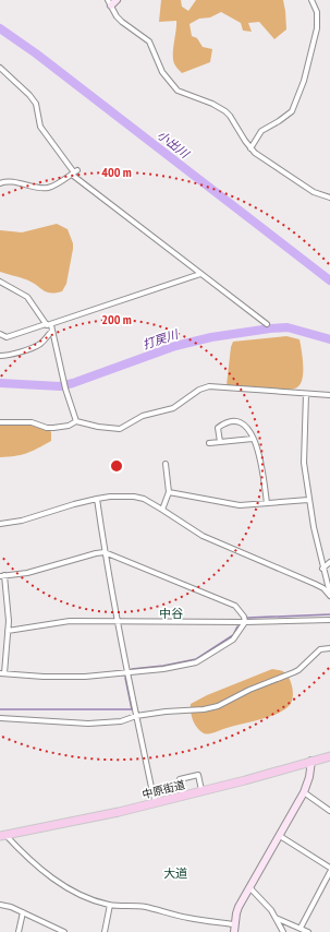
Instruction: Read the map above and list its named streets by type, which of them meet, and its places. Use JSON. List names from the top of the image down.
{
  "streets": {
    "main road": ["中原街道"]
  },
  "districts": ["中谷", "大道"],
  "water": ["小出川", "打戻川"],
  "rings": ["400 m", "200 m"]
}
